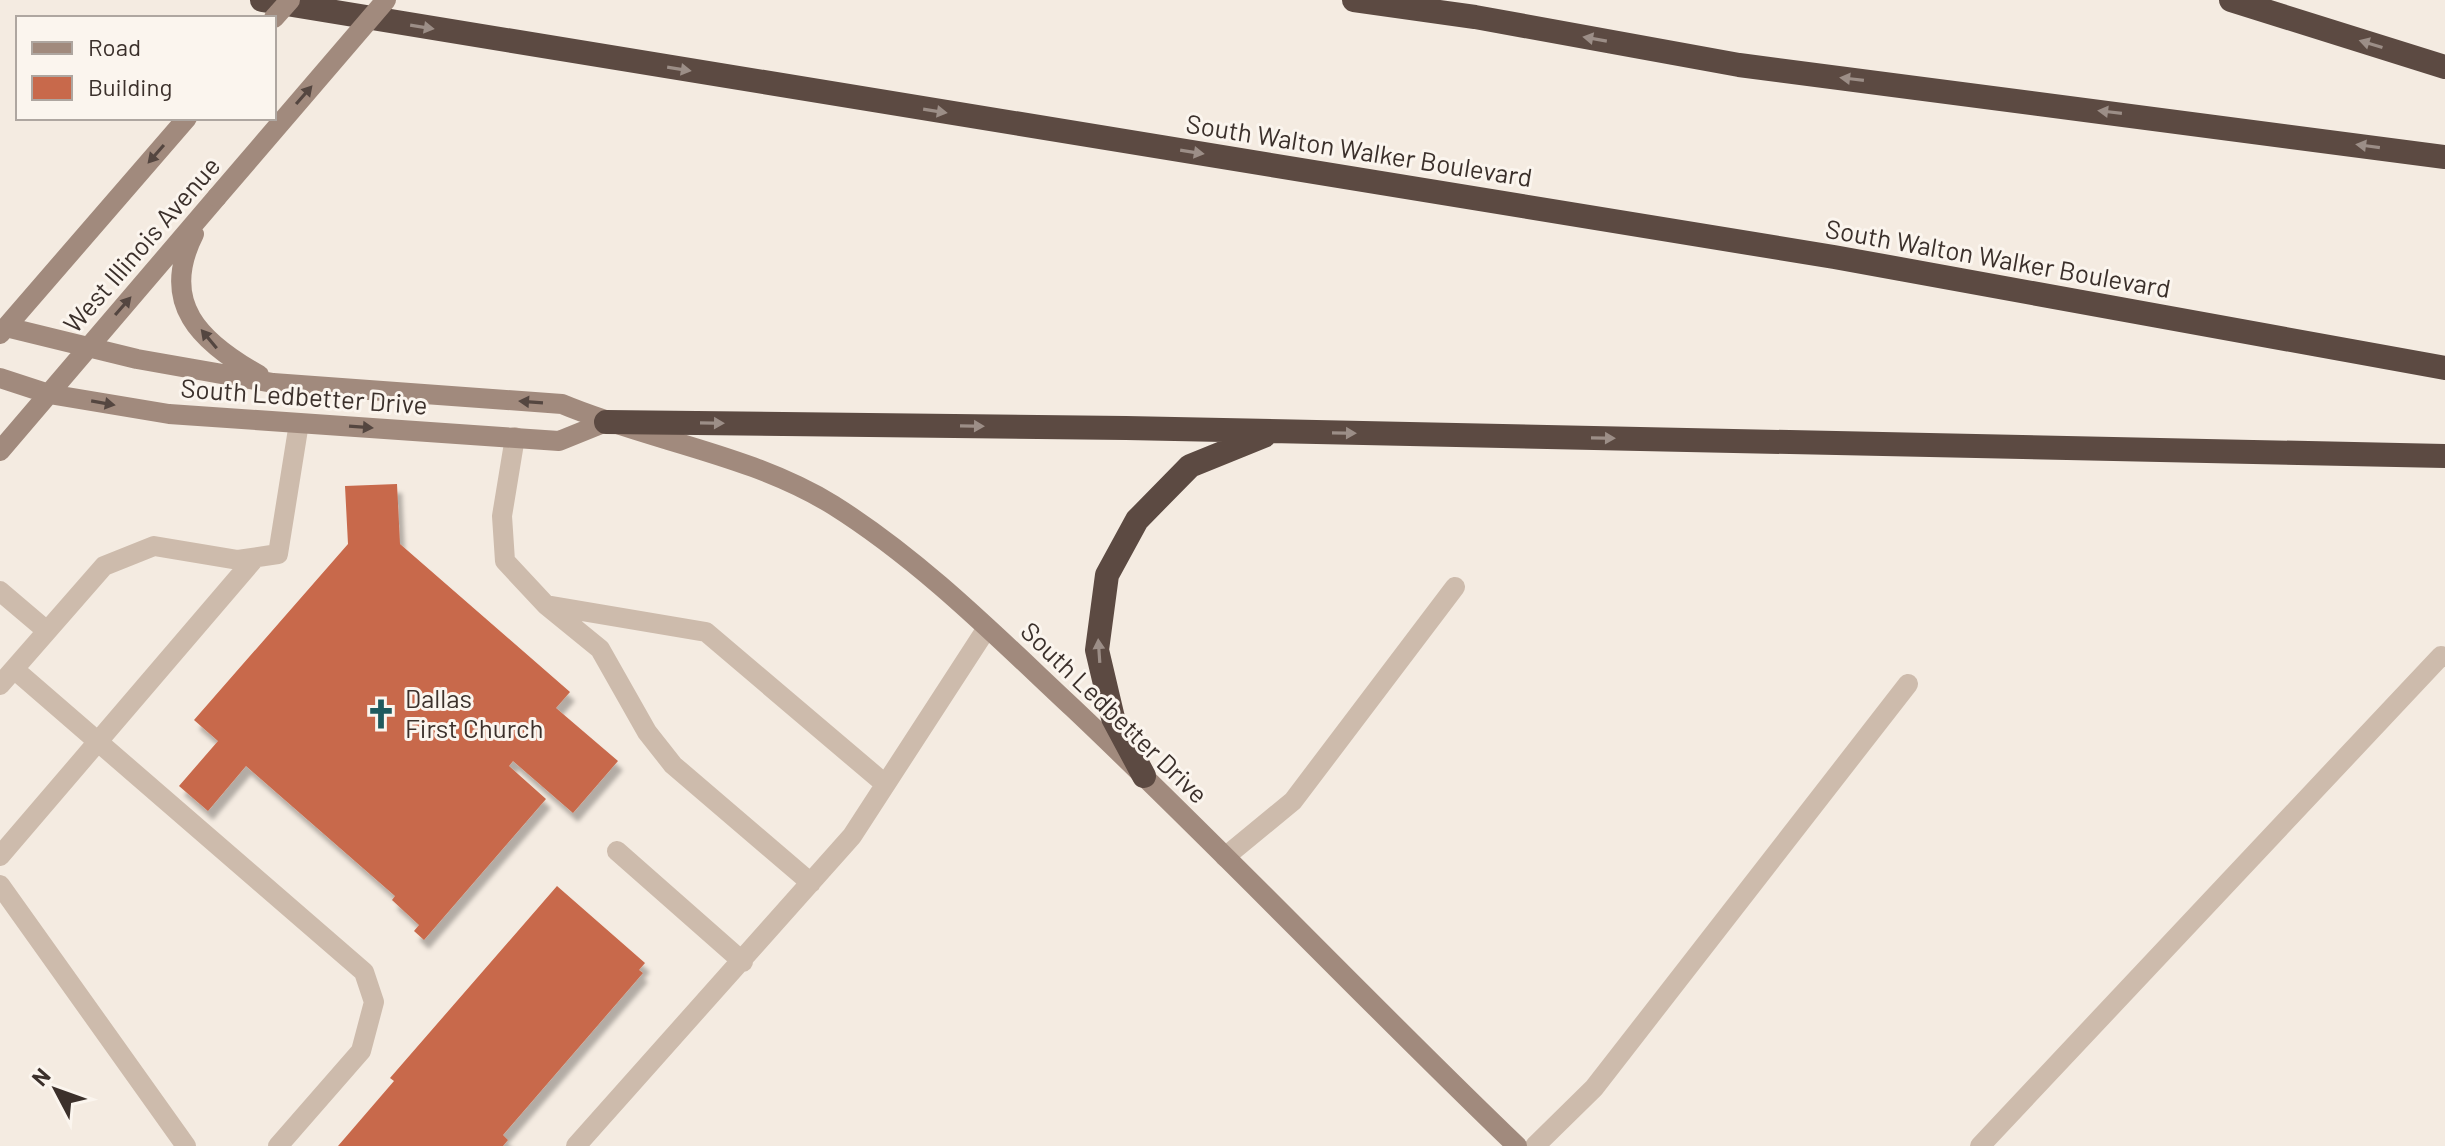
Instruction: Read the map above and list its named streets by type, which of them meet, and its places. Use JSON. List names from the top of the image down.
{
  "streets": {
    "highway": ["South Walton Walker Boulevard"],
    "street": ["West Illinois Avenue", "South Ledbetter Drive"]
  },
  "crossings": [
    ["West Illinois Avenue", "South Ledbetter Drive"]
  ],
  "places": {
    "church": ["Dallas First Church"]
  },
  "legend": ["Road", "Building"],
  "north": "top left"
}
